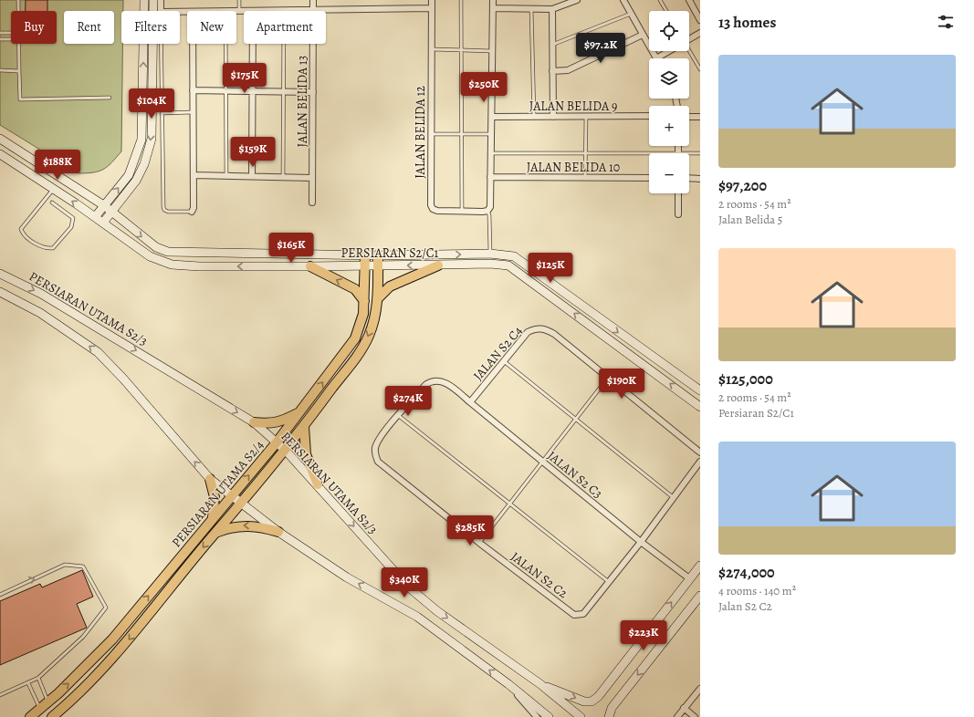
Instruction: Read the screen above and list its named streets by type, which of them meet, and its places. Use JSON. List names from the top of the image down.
{
  "streets": {
    "main road": ["PERSIARAN S2/C1", "PERSIARAN UTAMA S2/3", "PERSIARAN UTAMA S2/4"],
    "street": [
      "JALAN BELIDA 13",
      "JALAN BELIDA 9",
      "JALAN BELIDA 12",
      "JALAN BELIDA 10",
      "JALAN S2 C4",
      "JALAN S2 C3",
      "JALAN S2 C2"
    ]
  },
  "crossings": [
    ["PERSIARAN S2/C1", "PERSIARAN UTAMA S2/4"],
    ["PERSIARAN UTAMA S2/3", "PERSIARAN UTAMA S2/4"],
    ["JALAN S2 C4", "JALAN S2 C3"],
    ["JALAN S2 C3", "JALAN S2 C2"]
  ],
  "page": {
    "heading": "13 homes",
    "map_buttons": ["+", "−"],
    "chip": [
      "Buy",
      "Rent",
      "Filters",
      "New",
      "Apartment"
    ],
    "price": [
      "$97.2K",
      "$175K",
      "$250K",
      "$104K",
      "$159K",
      "$188K",
      "$165K",
      "$125K",
      "$190K",
      "$274K",
      "$285K",
      "$340K",
      "$223K"
    ],
    "list": [
      {
        "name": "$97,200",
        "note": "2 rooms · 54 m² · Jalan Belida 5"
      },
      {
        "name": "$125,000",
        "note": "2 rooms · 54 m² · Persiaran S2/C1"
      },
      {
        "name": "$274,000",
        "note": "4 rooms · 140 m² · Jalan S2 C2"
      }
    ]
  }
}
